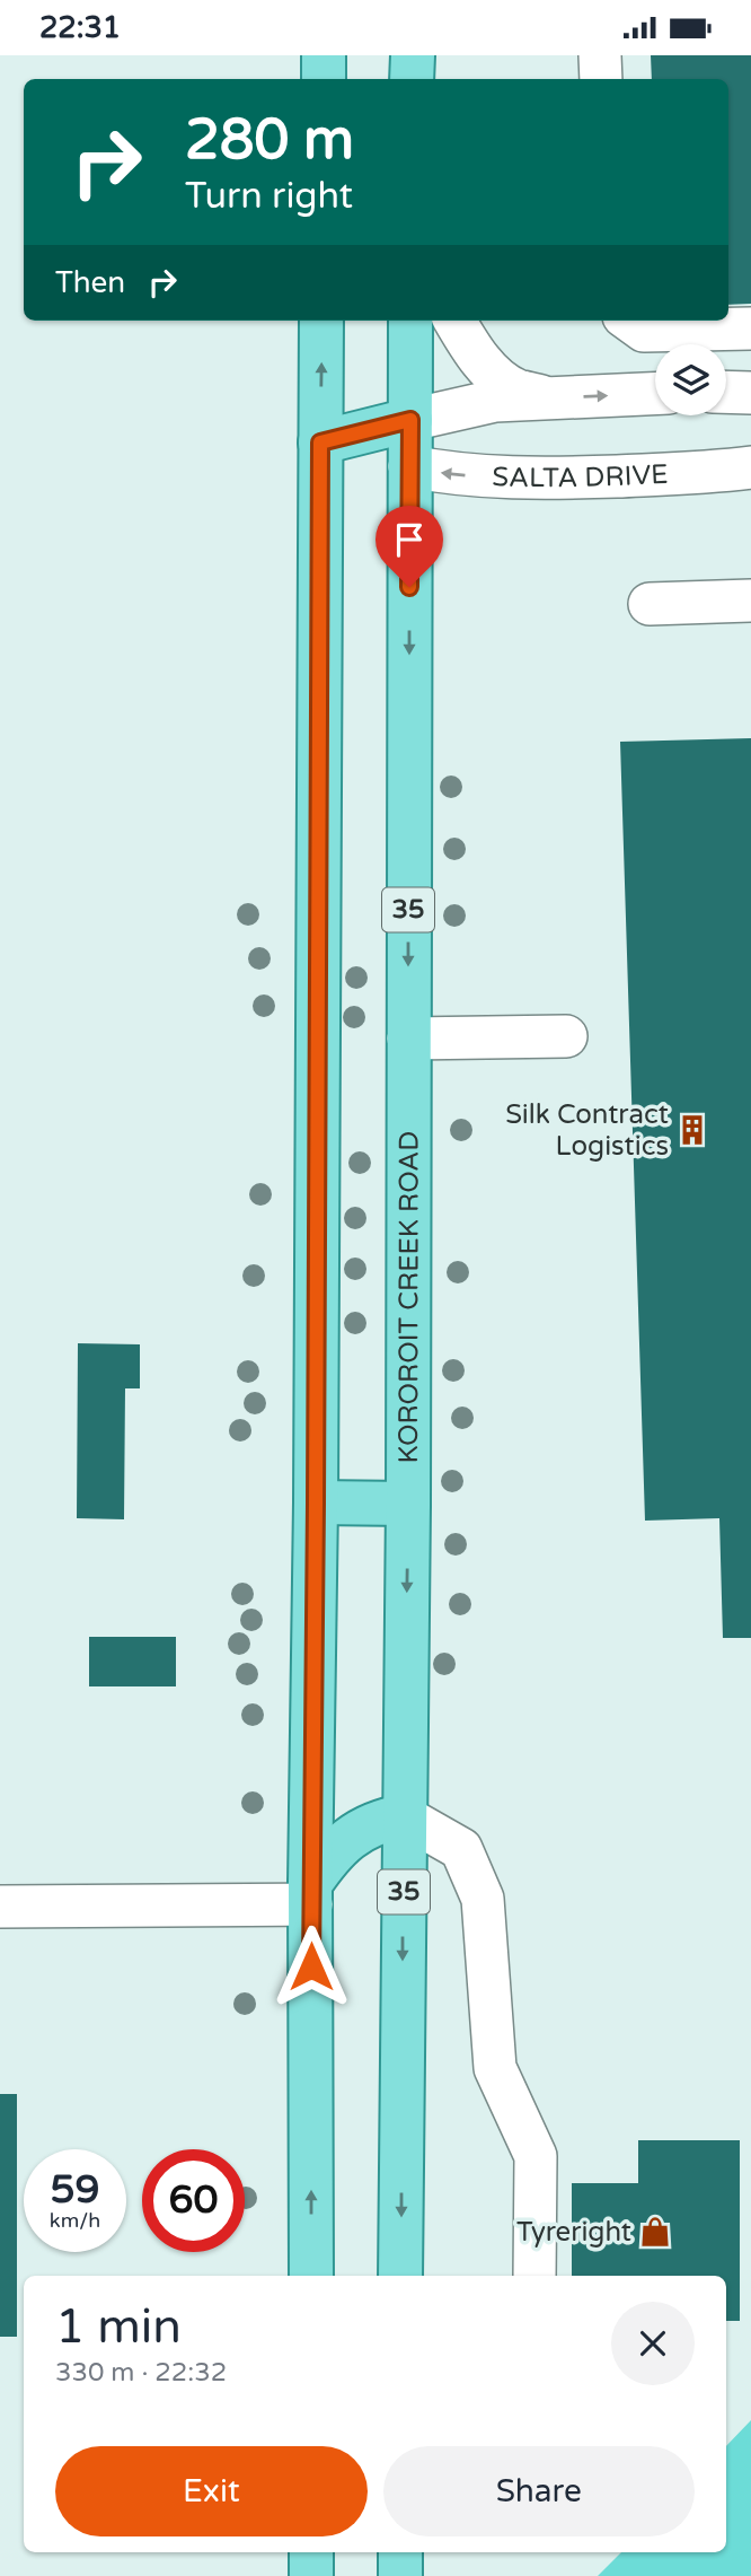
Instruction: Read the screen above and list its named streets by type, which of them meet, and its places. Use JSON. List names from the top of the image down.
{
  "streets": {
    "main road": ["35", "KOROROIT CREEK ROAD"],
    "street": ["SALTA DRIVE"]
  },
  "crossings": [
    ["SALTA DRIVE", "KOROROIT CREEK ROAD"]
  ],
  "places": {
    "building": ["Silk Contract Logistics"],
    "shop": ["Tyreright"]
  },
  "page": {
    "status": "22:31",
    "turn": ["280 m", "Turn right"],
    "then": "Then",
    "speed": "59 km/h",
    "limit": "60",
    "heading": ["1 min", "330 m · 22:32"],
    "buttons": ["Exit", "Share"]
  }
}
